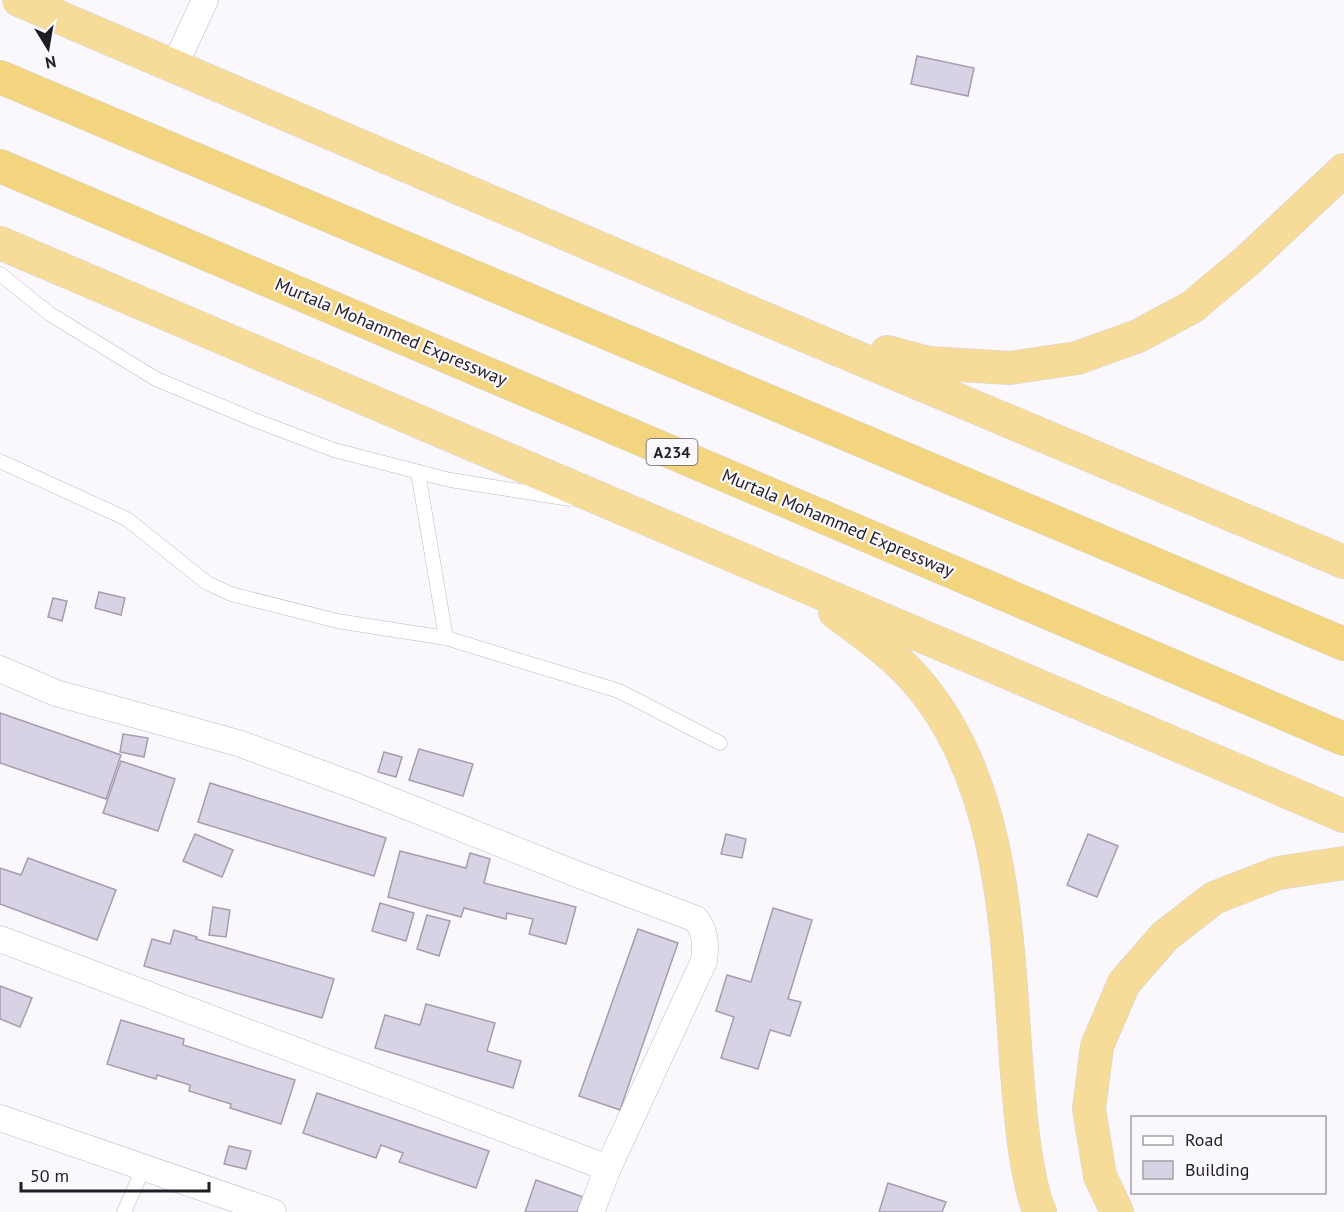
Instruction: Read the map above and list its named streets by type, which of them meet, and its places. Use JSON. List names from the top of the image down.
{
  "streets": {
    "highway": ["Murtala Mohammed Expressway", "A234"]
  },
  "legend": ["Road", "Building"],
  "scale_bar": "50 m",
  "north": "bottom"
}
